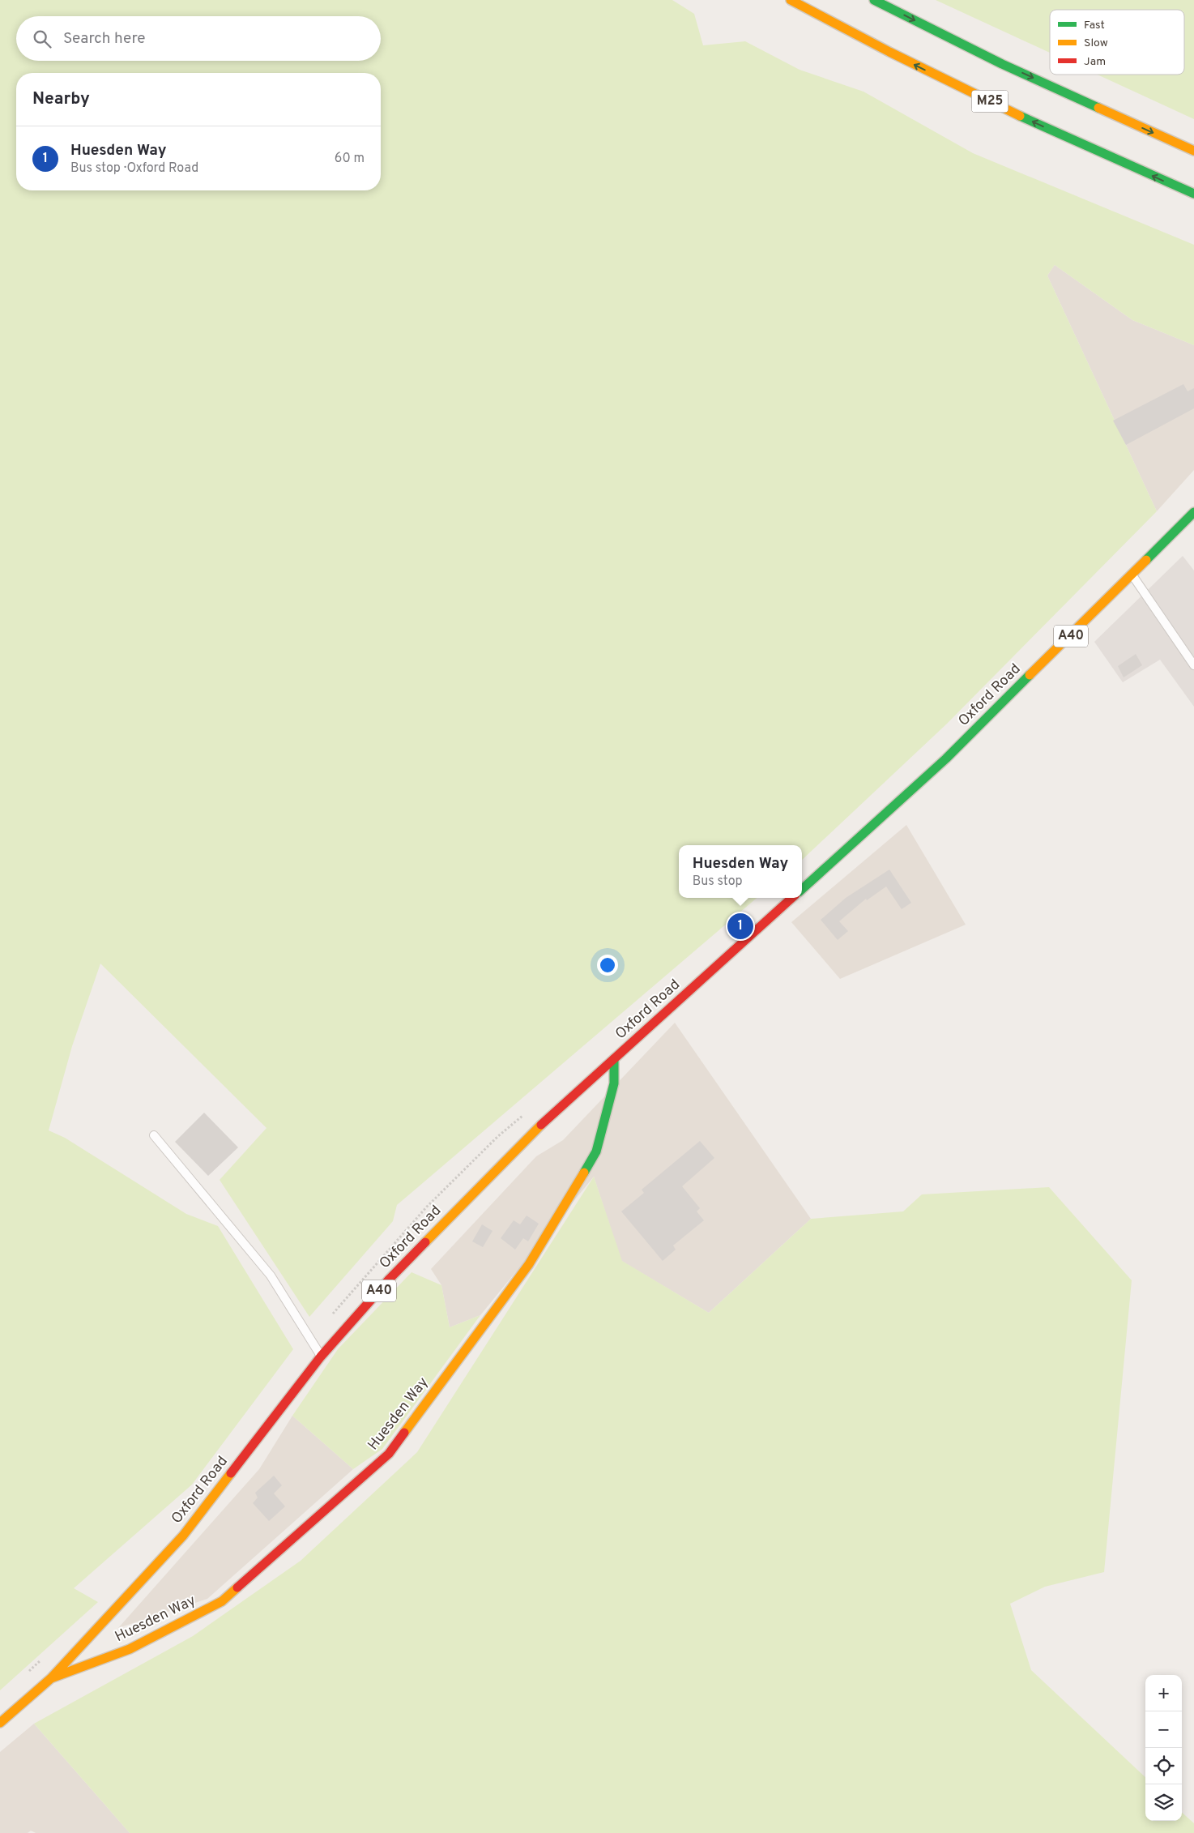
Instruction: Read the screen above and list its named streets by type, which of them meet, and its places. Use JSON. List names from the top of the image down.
{
  "streets": {
    "main road": [
      "M25",
      "A40",
      "Oxford Road",
      "Huesden Way"
    ]
  },
  "crossings": [
    ["Oxford Road", "Huesden Way"]
  ],
  "legend": ["Fast", "Slow", "Jam"],
  "page": {
    "search": "Search here",
    "heading": "Nearby",
    "list": [
      {
        "mark": "1",
        "name": "Huesden Way",
        "note": "Bus stop · Oxford Road",
        "value": "60 m"
      }
    ],
    "popup": ["Huesden Way", "Bus stop"],
    "pins": "1",
    "map_buttons": ["+", "−"]
  }
}
